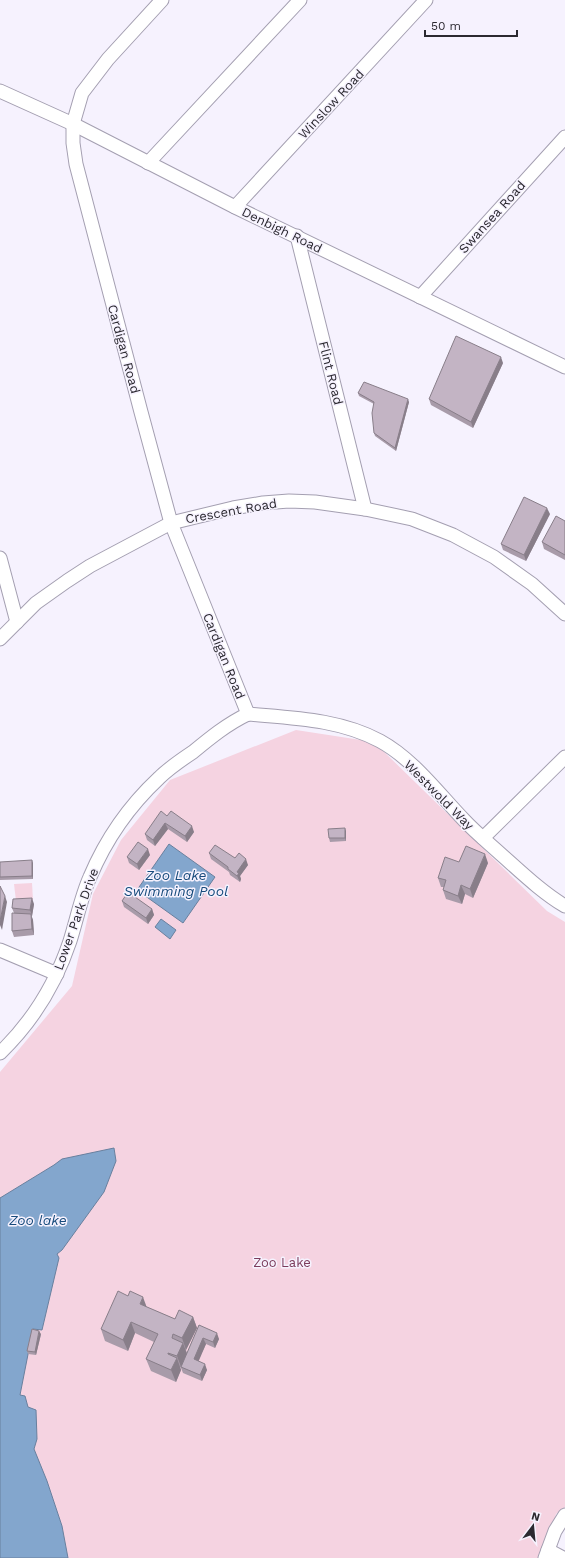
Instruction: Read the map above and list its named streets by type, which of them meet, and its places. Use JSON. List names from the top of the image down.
{
  "streets": {
    "street": [
      "Winslow Road",
      "Swansea Road",
      "Denbigh Road",
      "Cardigan Road",
      "Flint Road",
      "Crescent Road",
      "Westwold Way",
      "Lower Park Drive"
    ]
  },
  "crossings": [
    ["Winslow Road", "Denbigh Road"],
    ["Swansea Road", "Denbigh Road"],
    ["Denbigh Road", "Cardigan Road"],
    ["Denbigh Road", "Flint Road"],
    ["Cardigan Road", "Crescent Road"],
    ["Cardigan Road", "Westwold Way"],
    ["Cardigan Road", "Lower Park Drive"],
    ["Flint Road", "Crescent Road"],
    ["Westwold Way", "Lower Park Drive"]
  ],
  "water": ["Zoo Lake Swimming Pool", "Zoo lake"],
  "parks": ["Zoo Lake"],
  "scale_bar": "50 m",
  "north": "top"
}
